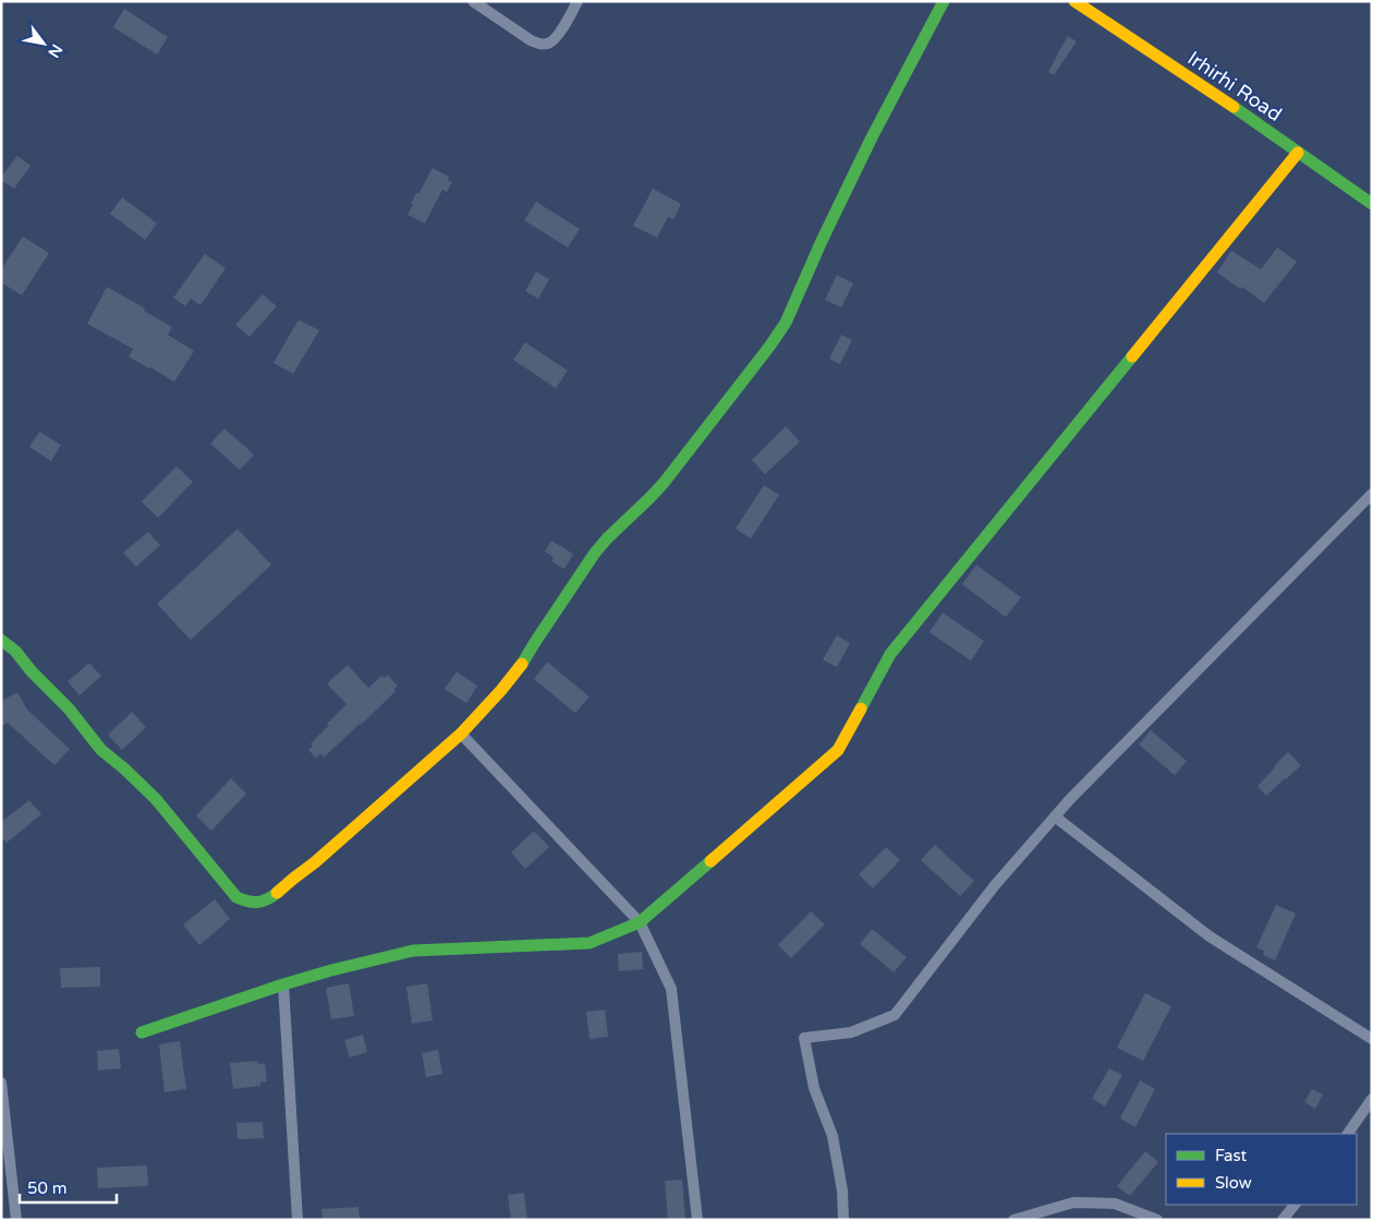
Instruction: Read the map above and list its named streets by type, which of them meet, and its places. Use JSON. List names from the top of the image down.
{
  "streets": {
    "street": ["Irhirhi Road"]
  },
  "legend": ["Fast", "Slow"],
  "scale_bar": "50 m",
  "north": "bottom right"
}
